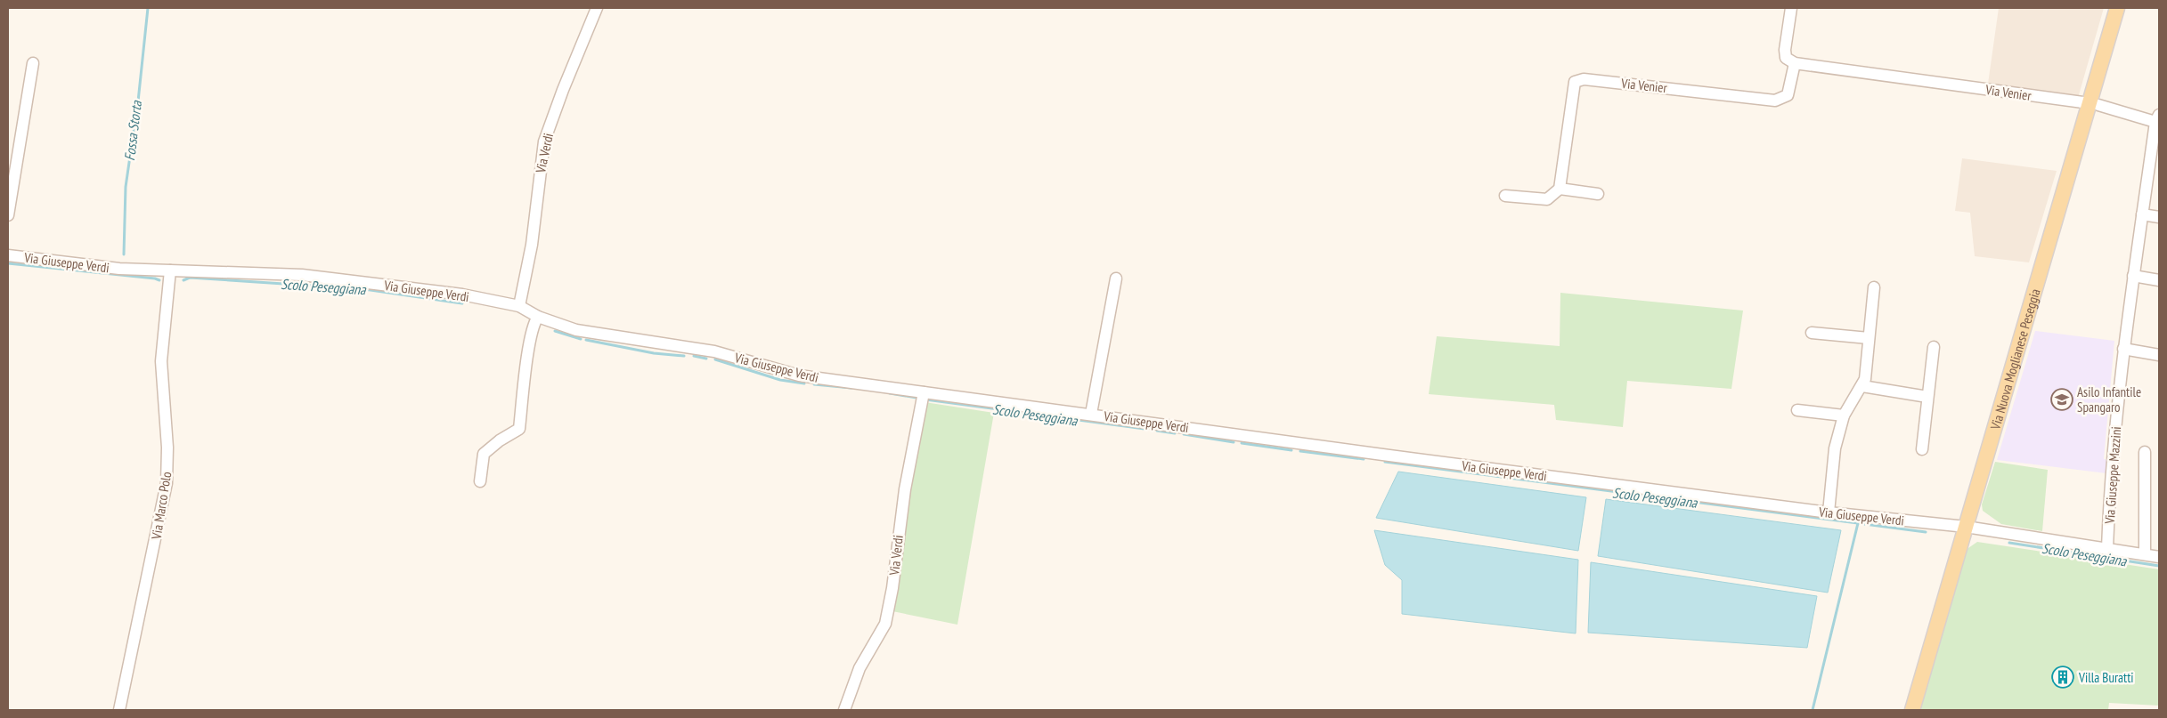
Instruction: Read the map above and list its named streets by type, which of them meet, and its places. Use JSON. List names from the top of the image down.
{
  "streets": {
    "main road": ["Via Nuova Moglianese Peseggia"],
    "street": [
      "Via Venier",
      "Via Verdi",
      "Via Giuseppe Verdi",
      "Via Giuseppe Mazzini",
      "Via Marco Polo"
    ]
  },
  "crossings": [
    ["Via Venier", "Via Nuova Moglianese Peseggia"],
    ["Via Venier", "Via Giuseppe Mazzini"],
    ["Via Verdi", "Via Giuseppe Verdi"],
    ["Via Giuseppe Verdi", "Via Nuova Moglianese Peseggia"],
    ["Via Giuseppe Verdi", "Via Giuseppe Mazzini"],
    ["Via Giuseppe Verdi", "Via Marco Polo"],
    ["Via Nuova Moglianese Peseggia", "Via Giuseppe Mazzini"]
  ],
  "water": ["Fossa Storta", "Scolo Peseggiana"],
  "places": {
    "school or university": ["Asilo Infantile Spangaro"],
    "building": ["Villa Buratti"]
  }
}
